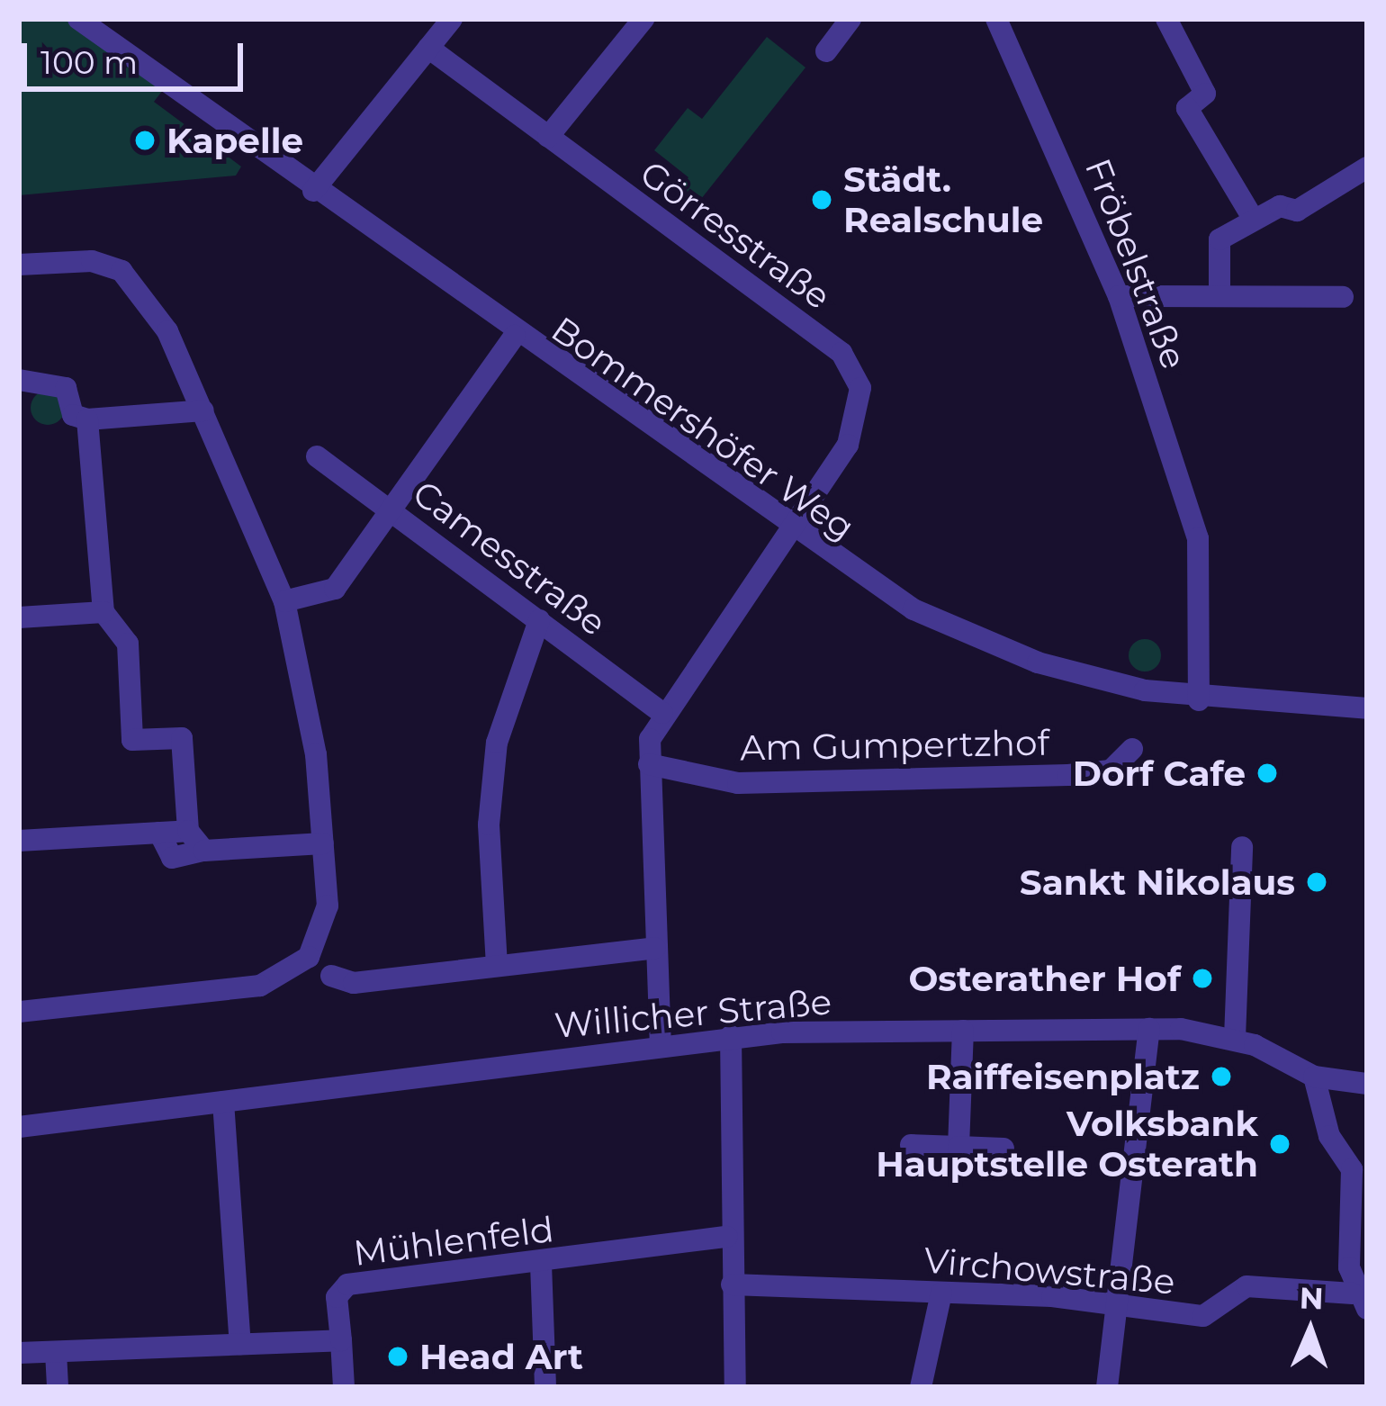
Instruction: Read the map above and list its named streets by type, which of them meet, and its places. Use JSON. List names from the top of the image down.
{
  "streets": {
    "street": [
      "Görresstraße",
      "Fröbelstraße",
      "Bommershöfer Weg",
      "Camesstraße",
      "Am Gumpertzhof",
      "Willicher Straße",
      "Mühlenfeld",
      "Virchowstraße"
    ]
  },
  "crossings": [
    ["Görresstraße", "Bommershöfer Weg"],
    ["Görresstraße", "Camesstraße"],
    ["Fröbelstraße", "Bommershöfer Weg"]
  ],
  "places": [
    "Kapelle",
    "Städt. Realschule",
    "Dorf Cafe",
    "Sankt Nikolaus",
    "Osterather Hof",
    "Raiffeisenplatz",
    "Volksbank Hauptstelle Osterath",
    "Head Art"
  ],
  "scale_bar": "100 m",
  "north": "top"
}
